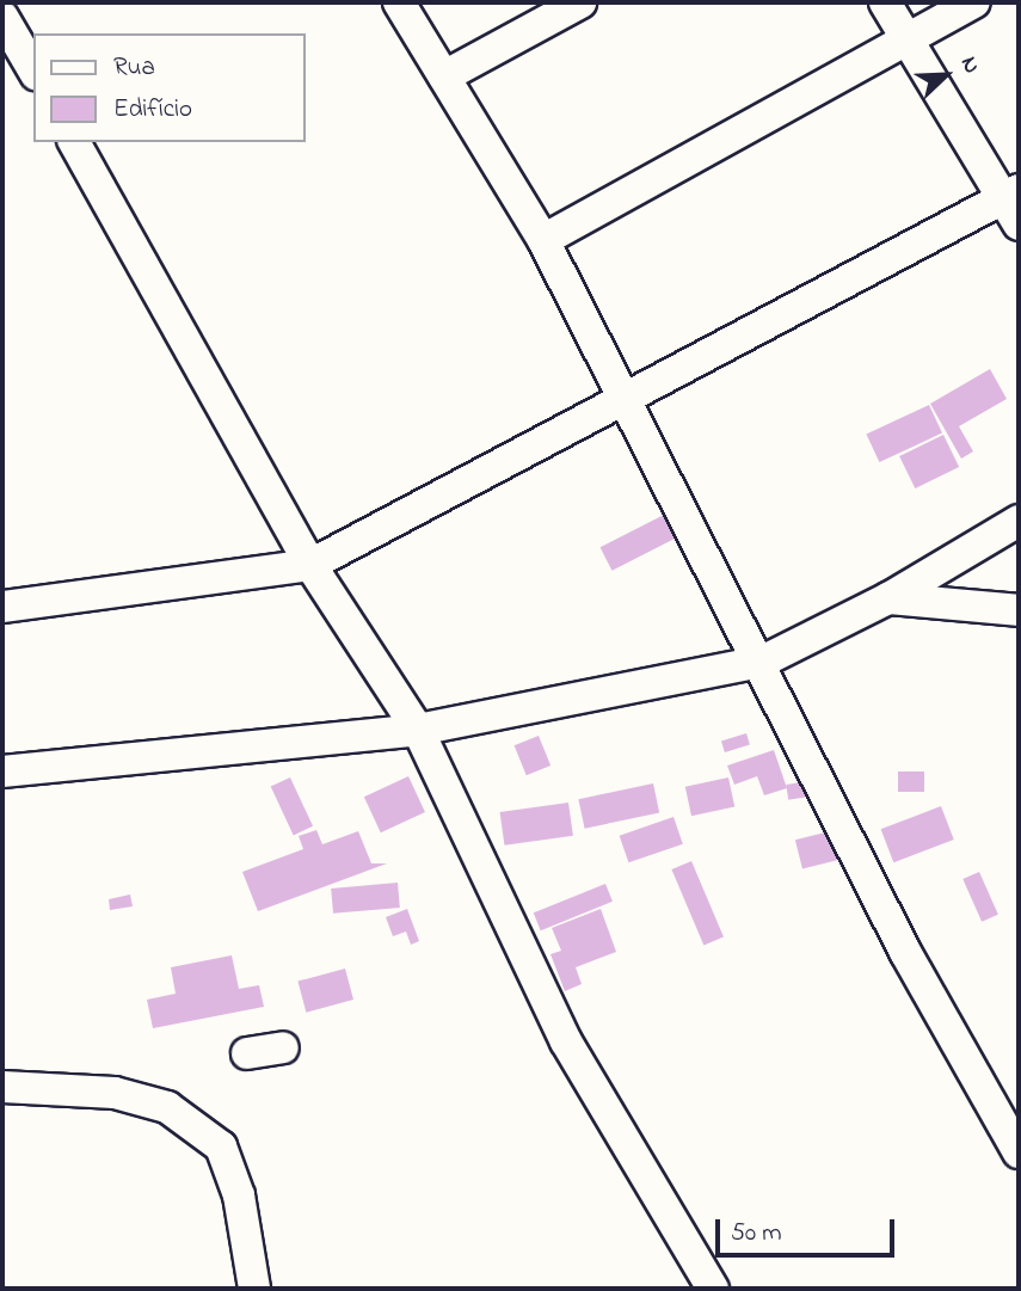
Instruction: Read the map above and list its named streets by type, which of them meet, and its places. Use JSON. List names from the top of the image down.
{
  "legend": ["Rua", "Edifício"],
  "scale_bar": "50 m",
  "north": "top right"
}
